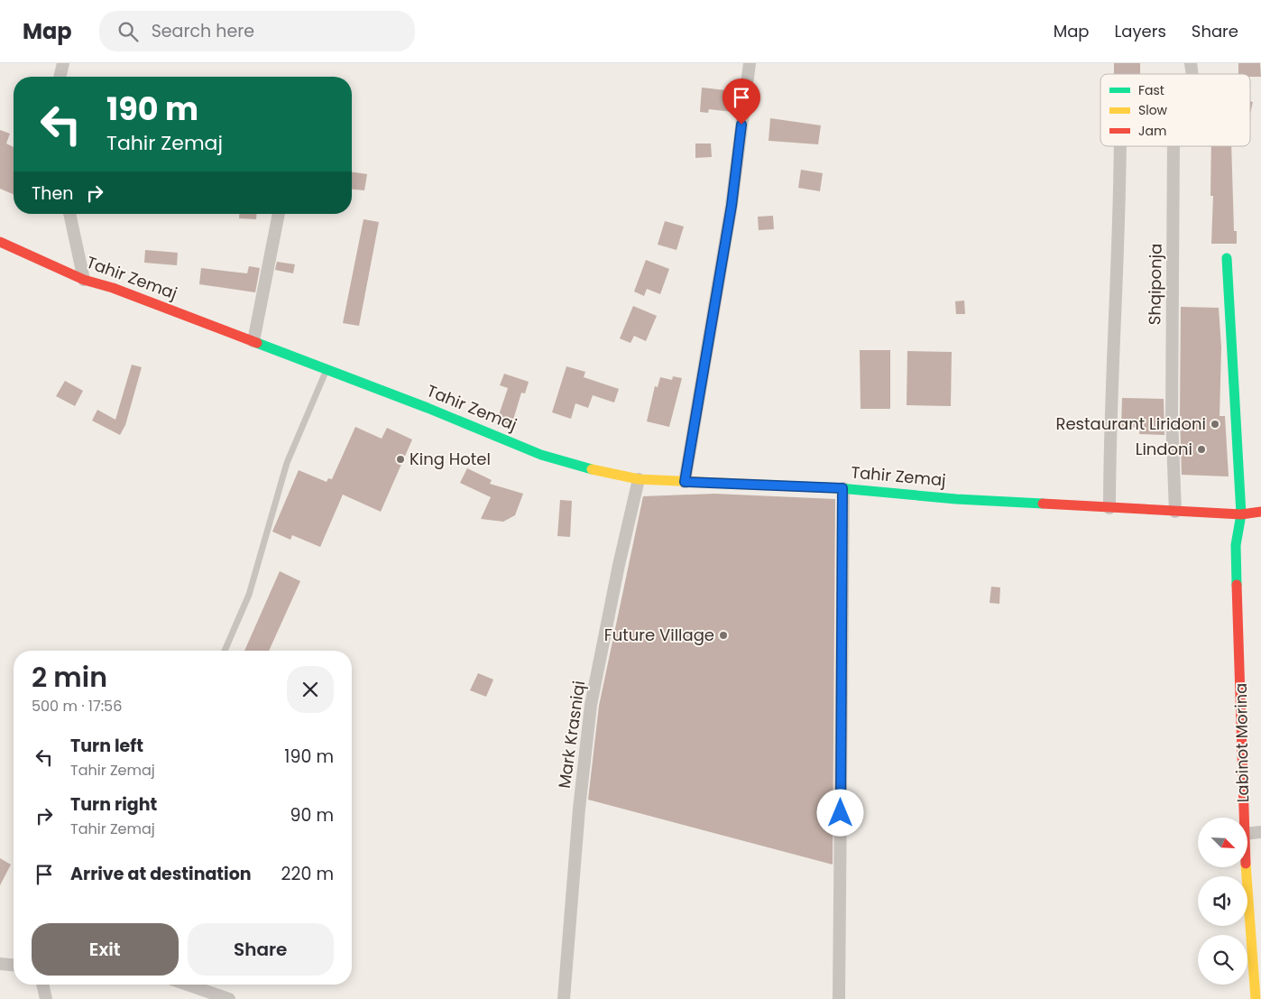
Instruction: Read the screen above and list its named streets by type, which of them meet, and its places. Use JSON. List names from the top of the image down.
{
  "streets": {
    "main road": ["Tahir Zemaj", "Labinot Morina"],
    "street": ["Shqiponja", "Mark Krasniqi"]
  },
  "crossings": [
    ["Tahir Zemaj", "Shqiponja"],
    ["Tahir Zemaj", "Mark Krasniqi"],
    ["Tahir Zemaj", "Labinot Morina"]
  ],
  "places": [
    "Restaurant Liridoni",
    "Lindoni",
    "King Hotel",
    "Future Village"
  ],
  "legend": ["Fast", "Slow", "Jam"],
  "north": "bottom right",
  "page": {
    "header": "Map",
    "search": "Search here",
    "nav": ["Map", "Layers", "Share"],
    "turn": ["190 m", "Tahir Zemaj"],
    "then": "Then",
    "heading": ["2 min", "500 m · 17:56"],
    "list": [
      {
        "name": "Turn left",
        "note": "Tahir Zemaj",
        "value": "190 m"
      },
      {
        "name": "Turn right",
        "note": "Tahir Zemaj",
        "value": "90 m"
      },
      {
        "name": "Arrive at destination",
        "value": "220 m"
      }
    ],
    "buttons": ["Exit", "Share"]
  }
}
